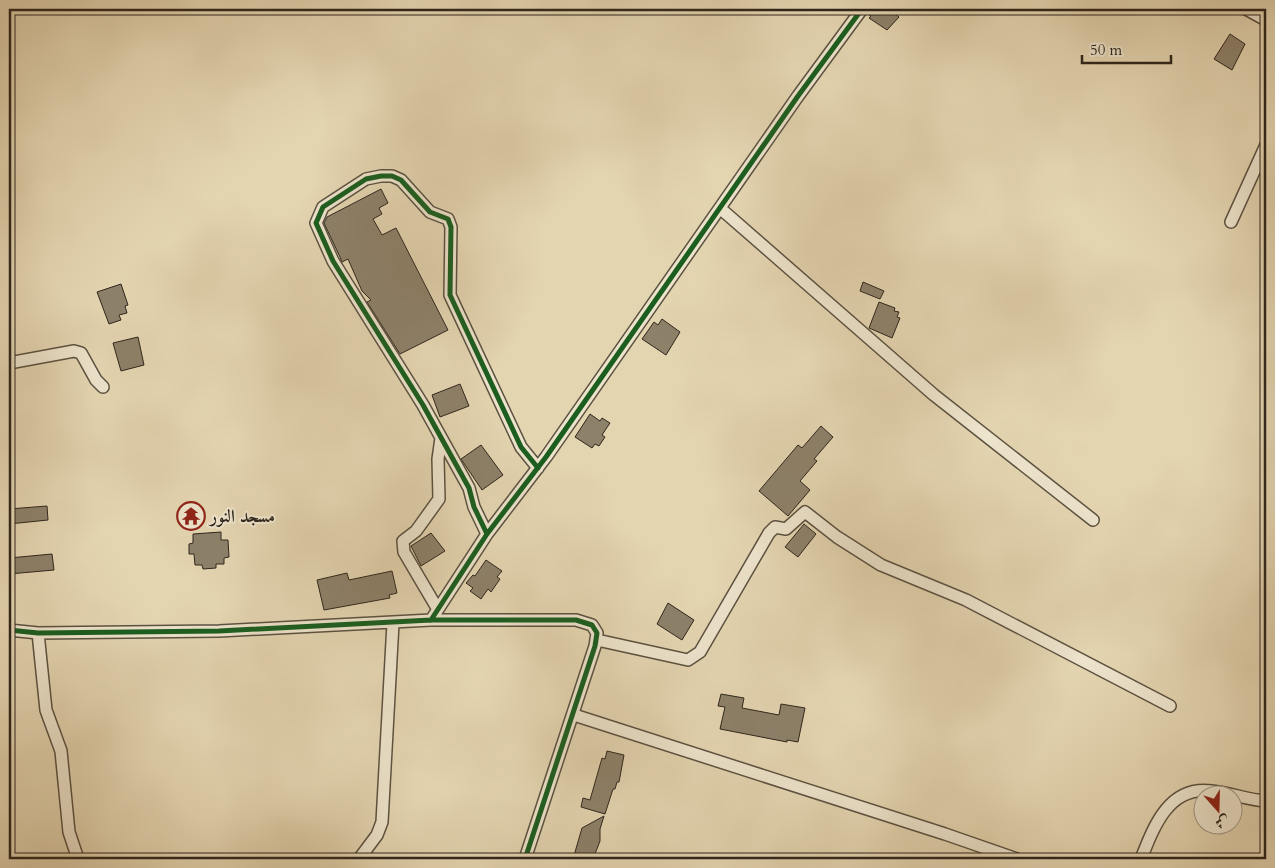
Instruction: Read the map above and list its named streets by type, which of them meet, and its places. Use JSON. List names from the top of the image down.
{
  "places": {
    "temple": ["مسجد النور"]
  },
  "scale_bar": "50 m",
  "north": "bottom"
}
